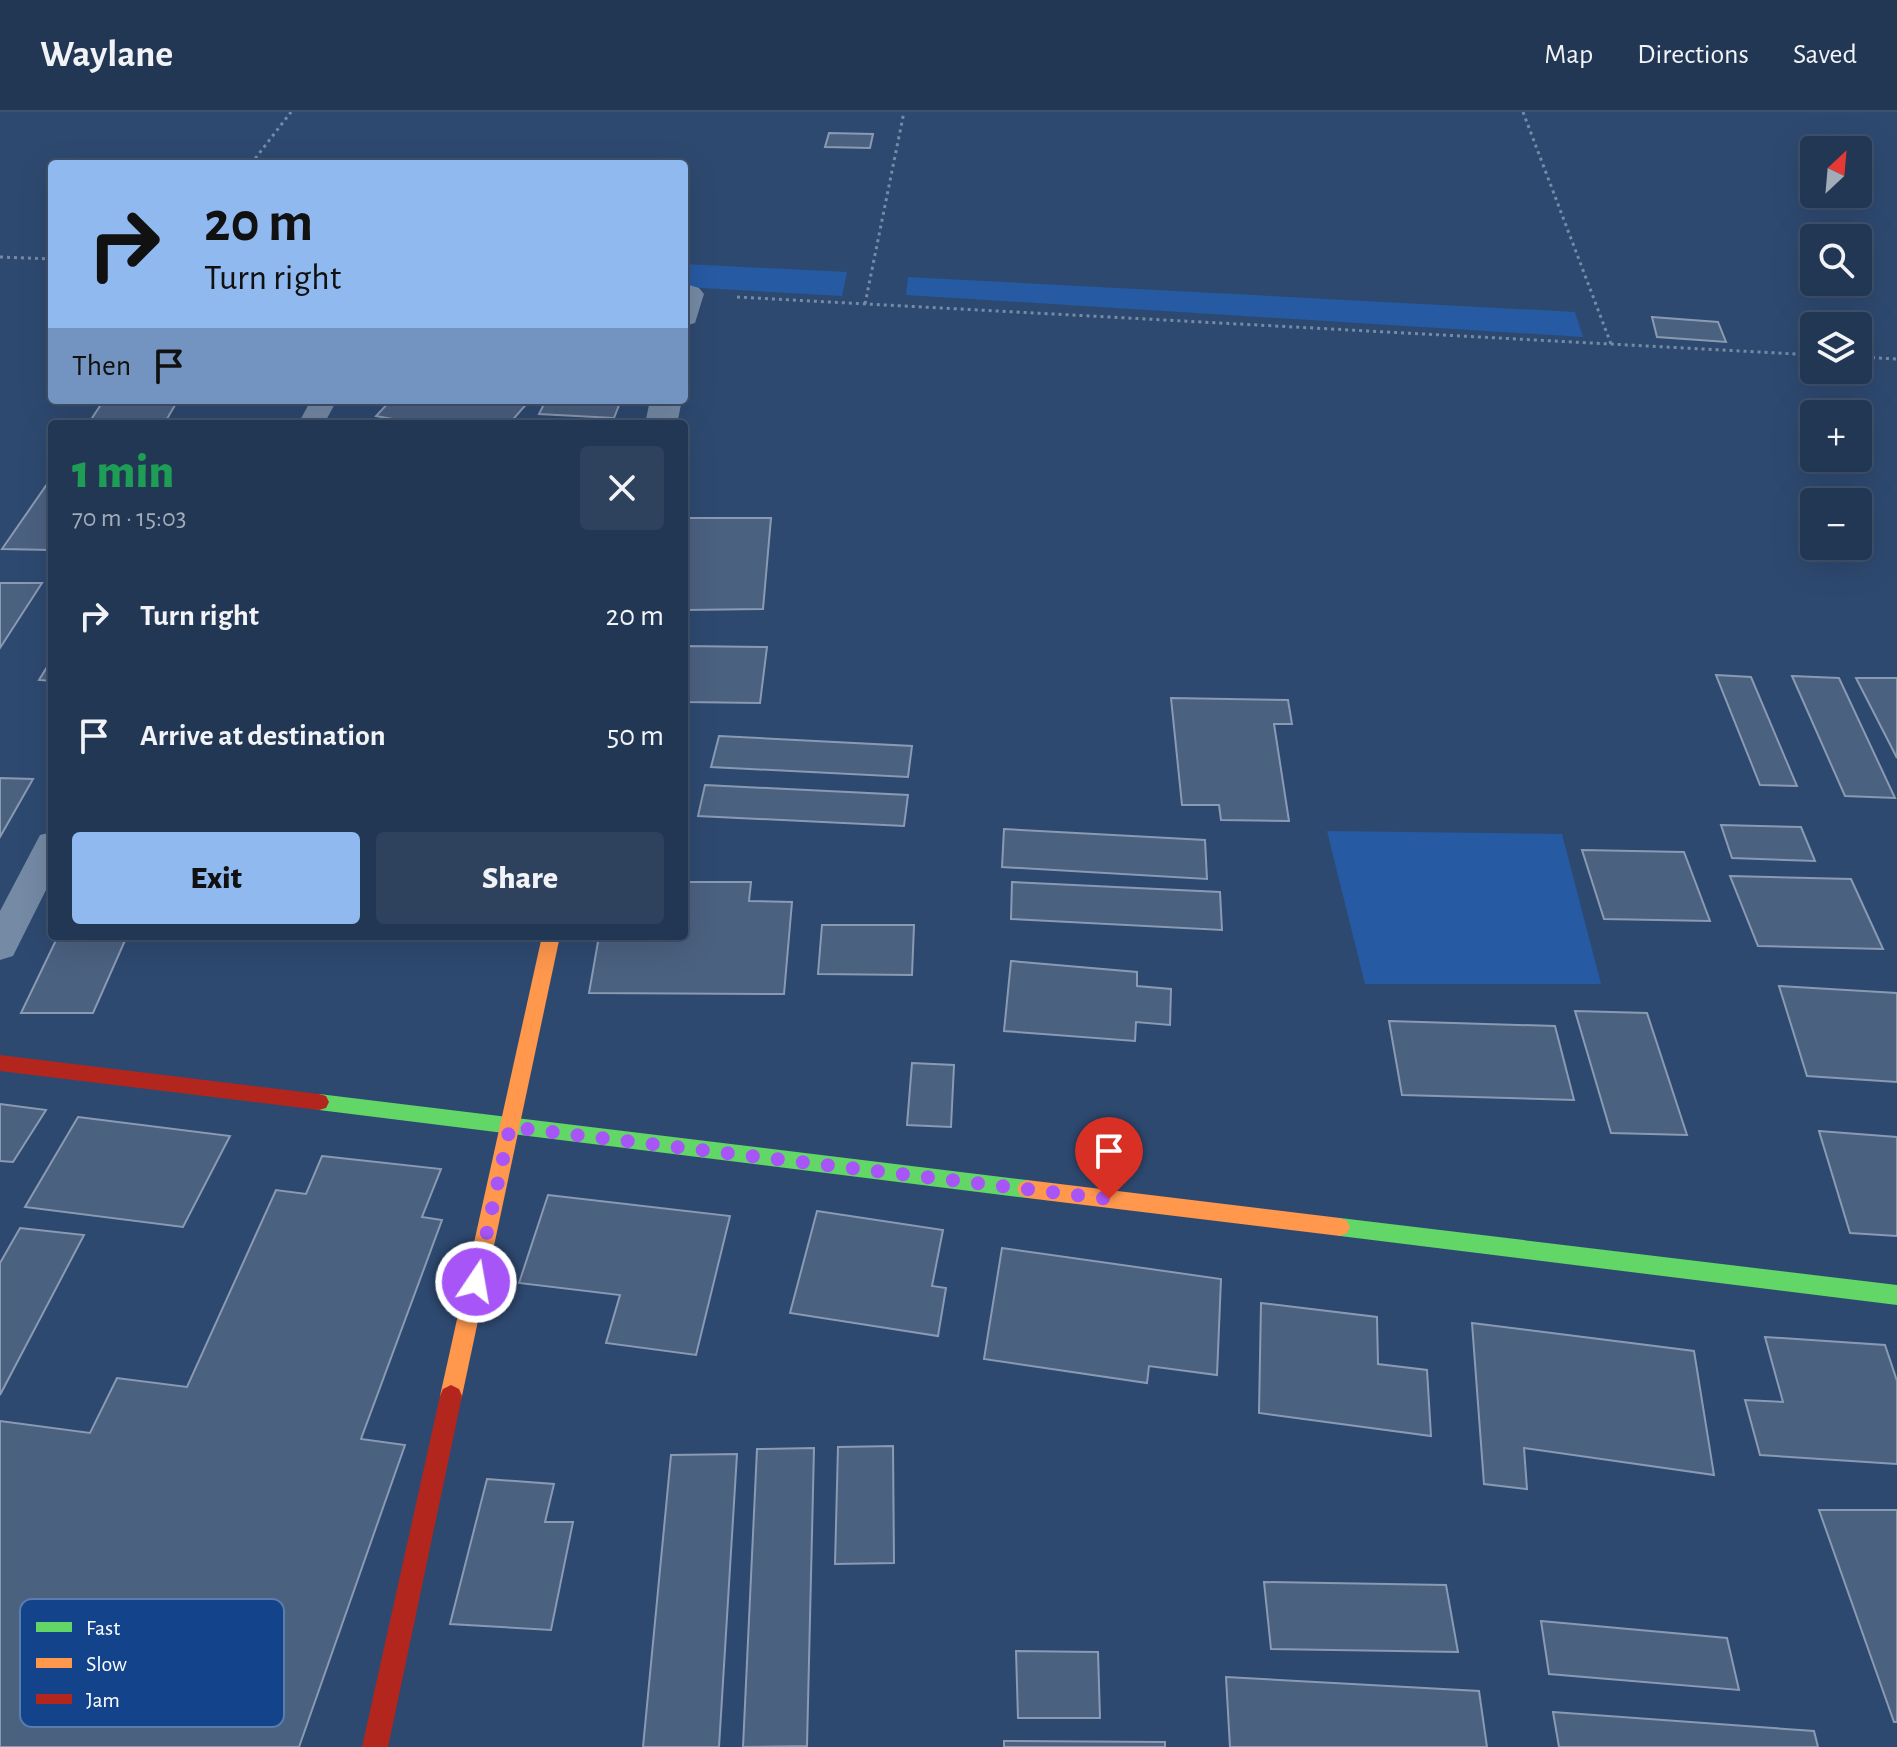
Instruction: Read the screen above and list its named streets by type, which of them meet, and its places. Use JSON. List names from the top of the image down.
{
  "legend": ["Fast", "Slow", "Jam"],
  "north": "top right",
  "page": {
    "header": "Waylane",
    "nav": ["Map", "Directions", "Saved"],
    "map_buttons": ["+", "−"],
    "turn": ["20 m", "Turn right"],
    "then": "Then",
    "heading": ["1 min", "70 m · 15:03"],
    "list": [
      {
        "name": "Turn right",
        "value": "20 m"
      },
      {
        "name": "Arrive at destination",
        "value": "50 m"
      }
    ],
    "buttons": ["Exit", "Share"]
  }
}
